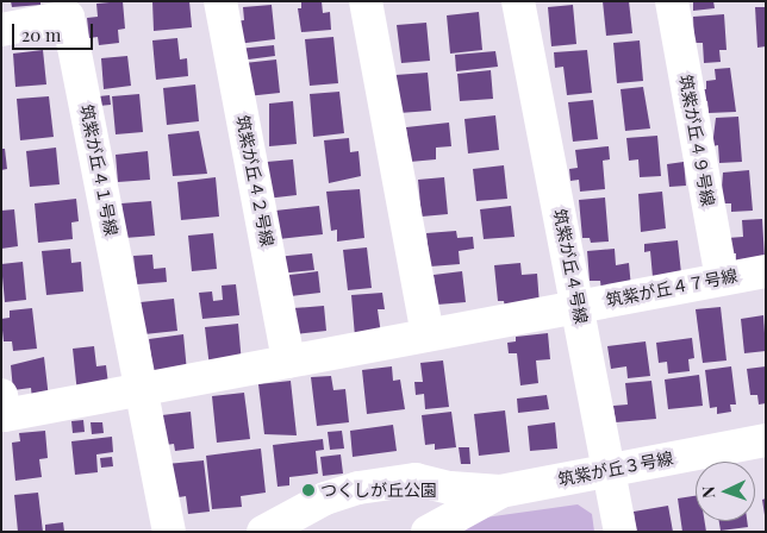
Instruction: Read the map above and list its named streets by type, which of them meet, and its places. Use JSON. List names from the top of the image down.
{
  "streets": {
    "street": [
      "筑紫が丘４９号線",
      "筑紫が丘４１号線",
      "筑紫が丘４２号線",
      "筑紫が丘４号線",
      "筑紫が丘４７号線",
      "筑紫が丘３号線"
    ]
  },
  "crossings": [
    ["筑紫が丘４９号線", "筑紫が丘４７号線"],
    ["筑紫が丘４号線", "筑紫が丘４７号線"],
    ["筑紫が丘４号線", "筑紫が丘３号線"]
  ],
  "places": ["つくしが丘公園"],
  "scale_bar": "20 m",
  "north": "left"
}
